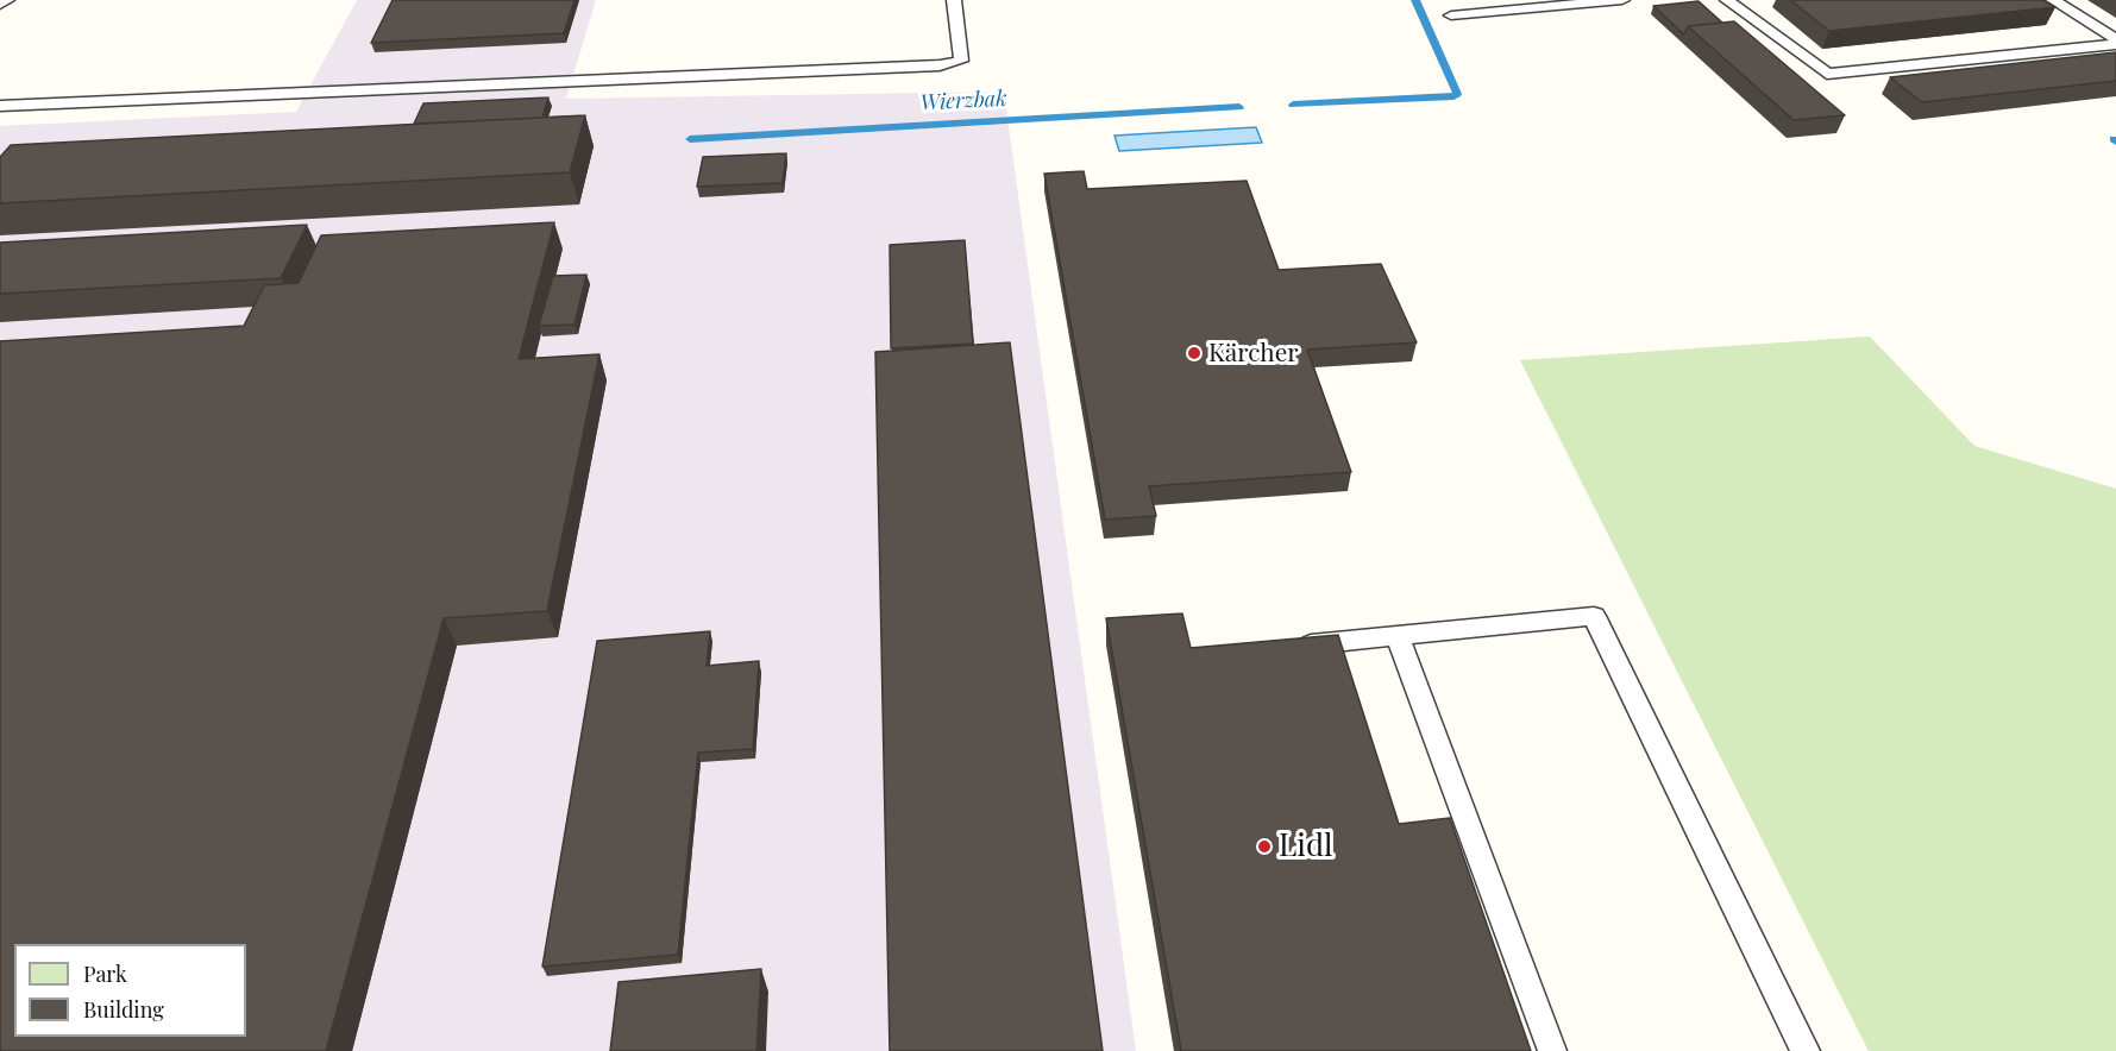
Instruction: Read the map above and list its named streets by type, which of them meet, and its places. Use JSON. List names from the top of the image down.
{
  "water": ["Wierzbak"],
  "places": ["Kärcher", "Lidl"],
  "legend": ["Park", "Building"]
}
